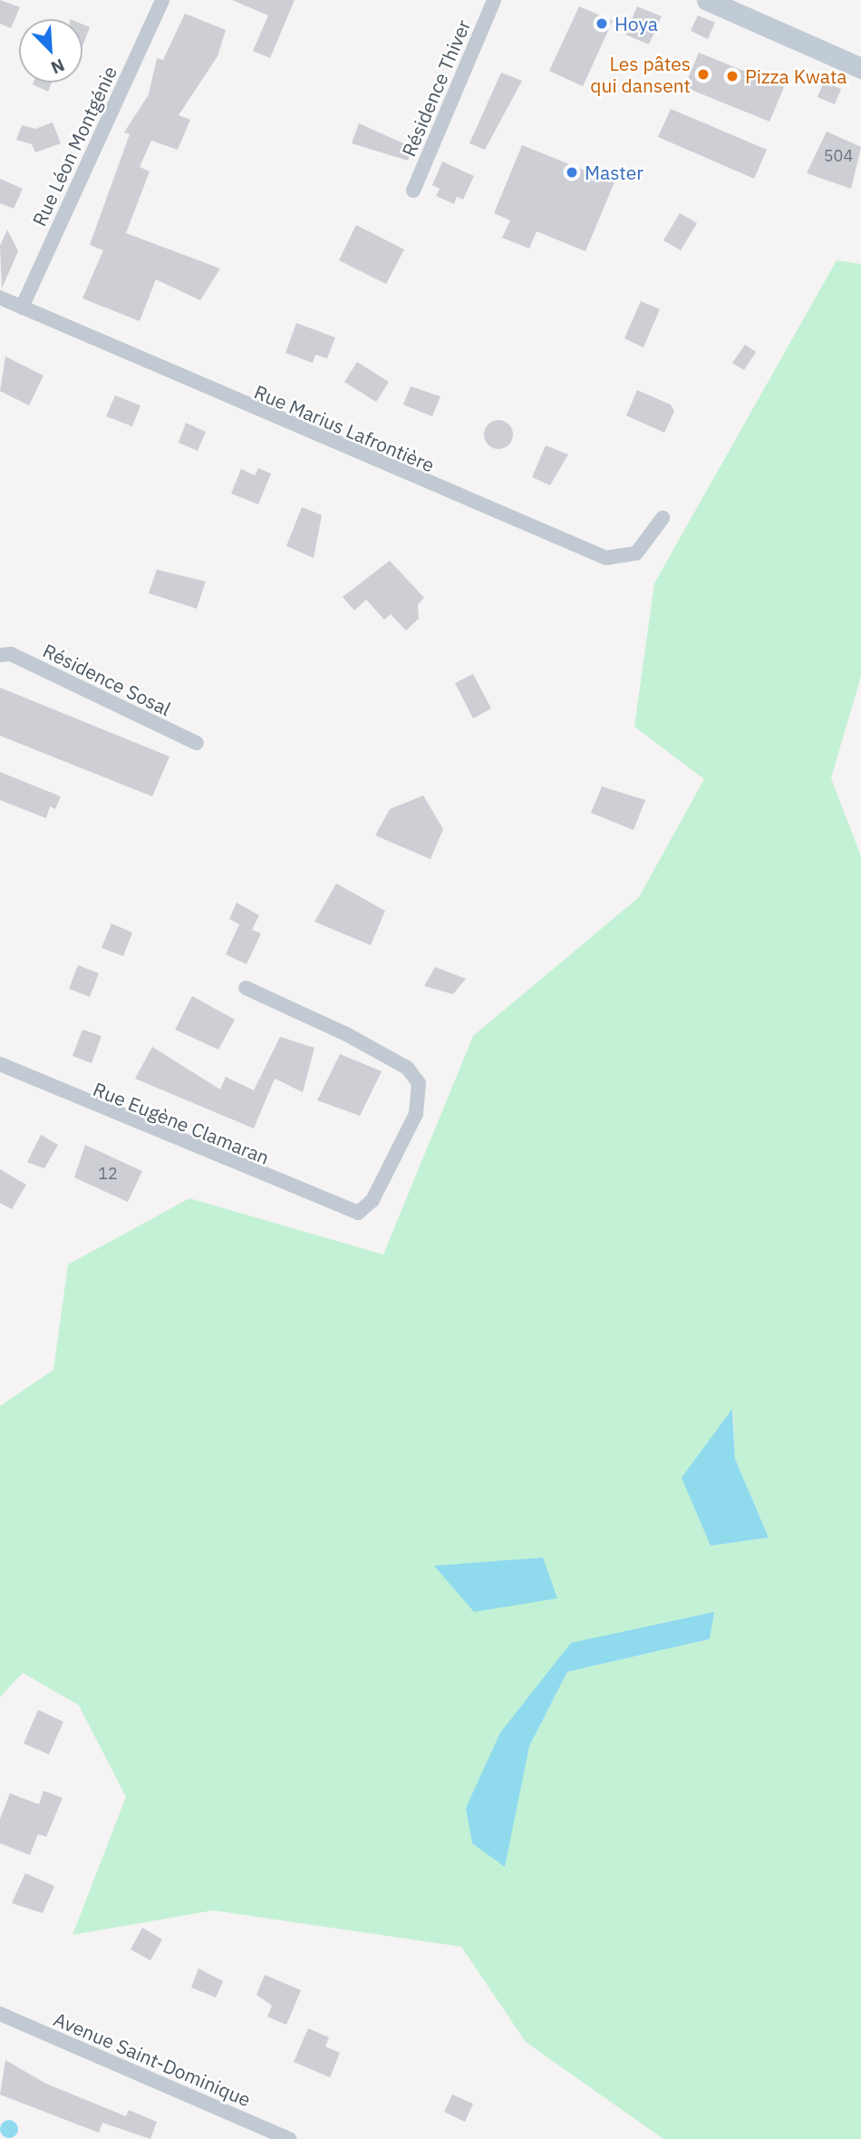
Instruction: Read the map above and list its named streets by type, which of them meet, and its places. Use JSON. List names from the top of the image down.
{
  "streets": {
    "street": [
      "Résidence Thiver",
      "Rue Léon Montgénie",
      "Rue Marius Lafrontière",
      "Résidence Sosal",
      "Rue Eugène Clamaran",
      "Avenue Saint-Dominique"
    ]
  },
  "crossings": [
    ["Rue Léon Montgénie", "Rue Marius Lafrontière"]
  ],
  "places": [
    "Hoya",
    "Les pâtes qui dansent",
    "Pizza Kwata",
    "Master"
  ],
  "house_numbers": ["504", "12"],
  "north": "bottom right"
}
